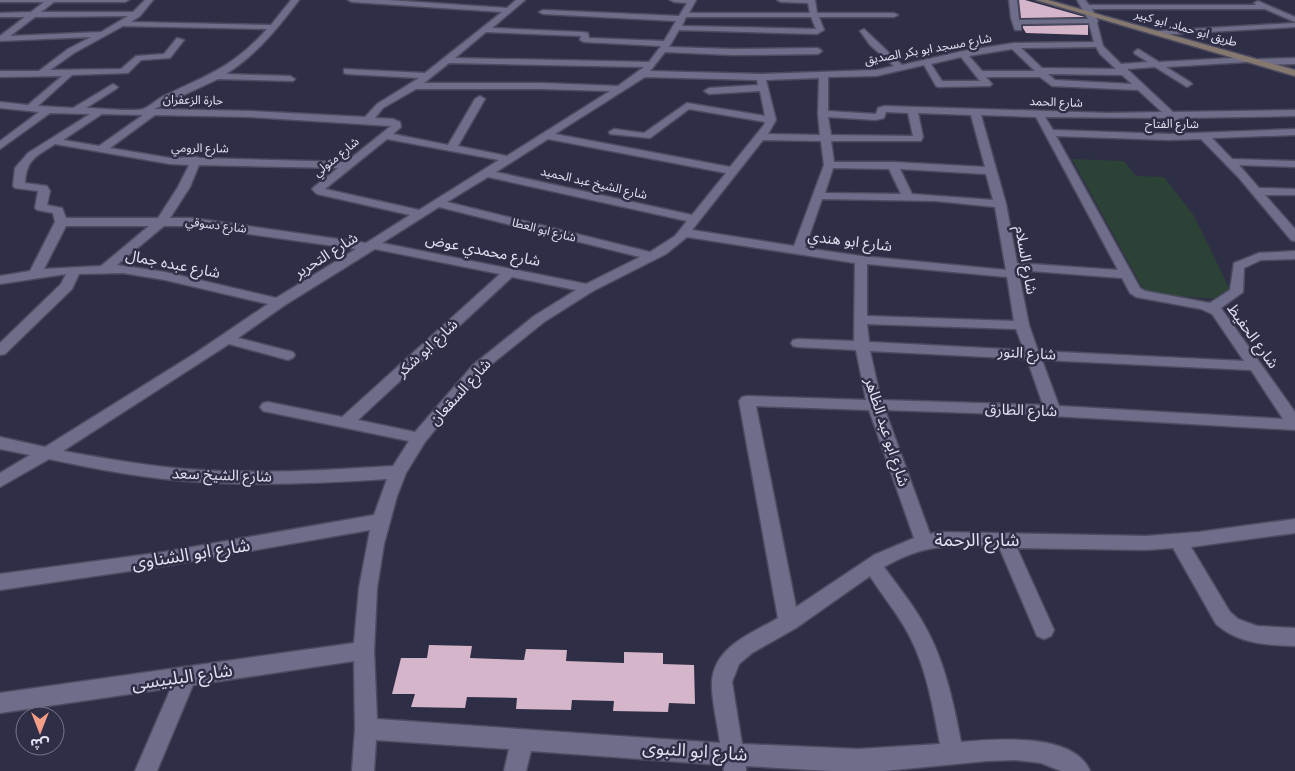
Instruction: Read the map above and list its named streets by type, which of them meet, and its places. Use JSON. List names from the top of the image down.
{
  "streets": {
    "main road": ["طريق ابو حماد, ابو كبير"],
    "street": [
      "شارع مسجد ابو بكر الصديق",
      "حارة الزعفران",
      "شارع الحمد",
      "شارع الفتاح",
      "شارع الرومي",
      "شارع متولي",
      "شارع الشيخ عبد الحميد",
      "شارع دسوقي",
      "شارع ابو العطا",
      "شارع ابو هندي",
      "شارع محمدي عوض",
      "شارع التحرير",
      "شارع السلام",
      "شارع عبده جمال",
      "شارع الحفيظ",
      "شارع ابو شكر",
      "شارع النور",
      "شارع السقعان",
      "شارع الطارق",
      "شارع ابو عبد الظاهر",
      "شارع الشيخ سعد",
      "شارع الرحمة",
      "شارع ابو الشناوى",
      "شارع البلبيسى",
      "شارع ابو النبوى"
    ]
  },
  "crossings": [
    ["شارع مسجد ابو بكر الصديق", "شارع التحرير"],
    ["حارة الزعفران", "شارع متولي"],
    ["شارع الحمد", "شارع السلام"],
    ["شارع الرومي", "شارع متولي"],
    ["شارع متولي", "شارع التحرير"],
    ["شارع الشيخ عبد الحميد", "شارع التحرير"],
    ["شارع الشيخ عبد الحميد", "شارع السقعان"],
    ["شارع دسوقي", "شارع محمدي عوض"],
    ["شارع دسوقي", "شارع التحرير"],
    ["شارع ابو العطا", "شارع التحرير"],
    ["شارع ابو العطا", "شارع السقعان"],
    ["شارع ابو هندي", "شارع السلام"],
    ["شارع ابو هندي", "شارع الحفيظ"],
    ["شارع ابو هندي", "شارع السقعان"],
    ["شارع ابو هندي", "شارع ابو عبد الظاهر"],
    ["شارع محمدي عوض", "شارع التحرير"],
    ["شارع محمدي عوض", "شارع ابو شكر"],
    ["شارع محمدي عوض", "شارع السقعان"],
    ["شارع التحرير", "شارع عبده جمال"],
    ["شارع التحرير", "شارع الشيخ سعد"],
    ["شارع السلام", "شارع النور"],
    ["شارع السلام", "شارع الطارق"],
    ["شارع الحفيظ", "شارع النور"],
    ["شارع الحفيظ", "شارع الطارق"],
    ["شارع النور", "شارع ابو عبد الظاهر"],
    ["شارع السقعان", "شارع الشيخ سعد"],
    ["شارع السقعان", "شارع ابو الشناوى"],
    ["شارع السقعان", "شارع البلبيسى"],
    ["شارع السقعان", "شارع ابو النبوى"],
    ["شارع الطارق", "شارع ابو عبد الظاهر"],
    ["شارع الطارق", "شارع الرحمة"],
    ["شارع ابو عبد الظاهر", "شارع الرحمة"],
    ["شارع الرحمة", "شارع ابو النبوى"]
  ],
  "north": "bottom"
}
